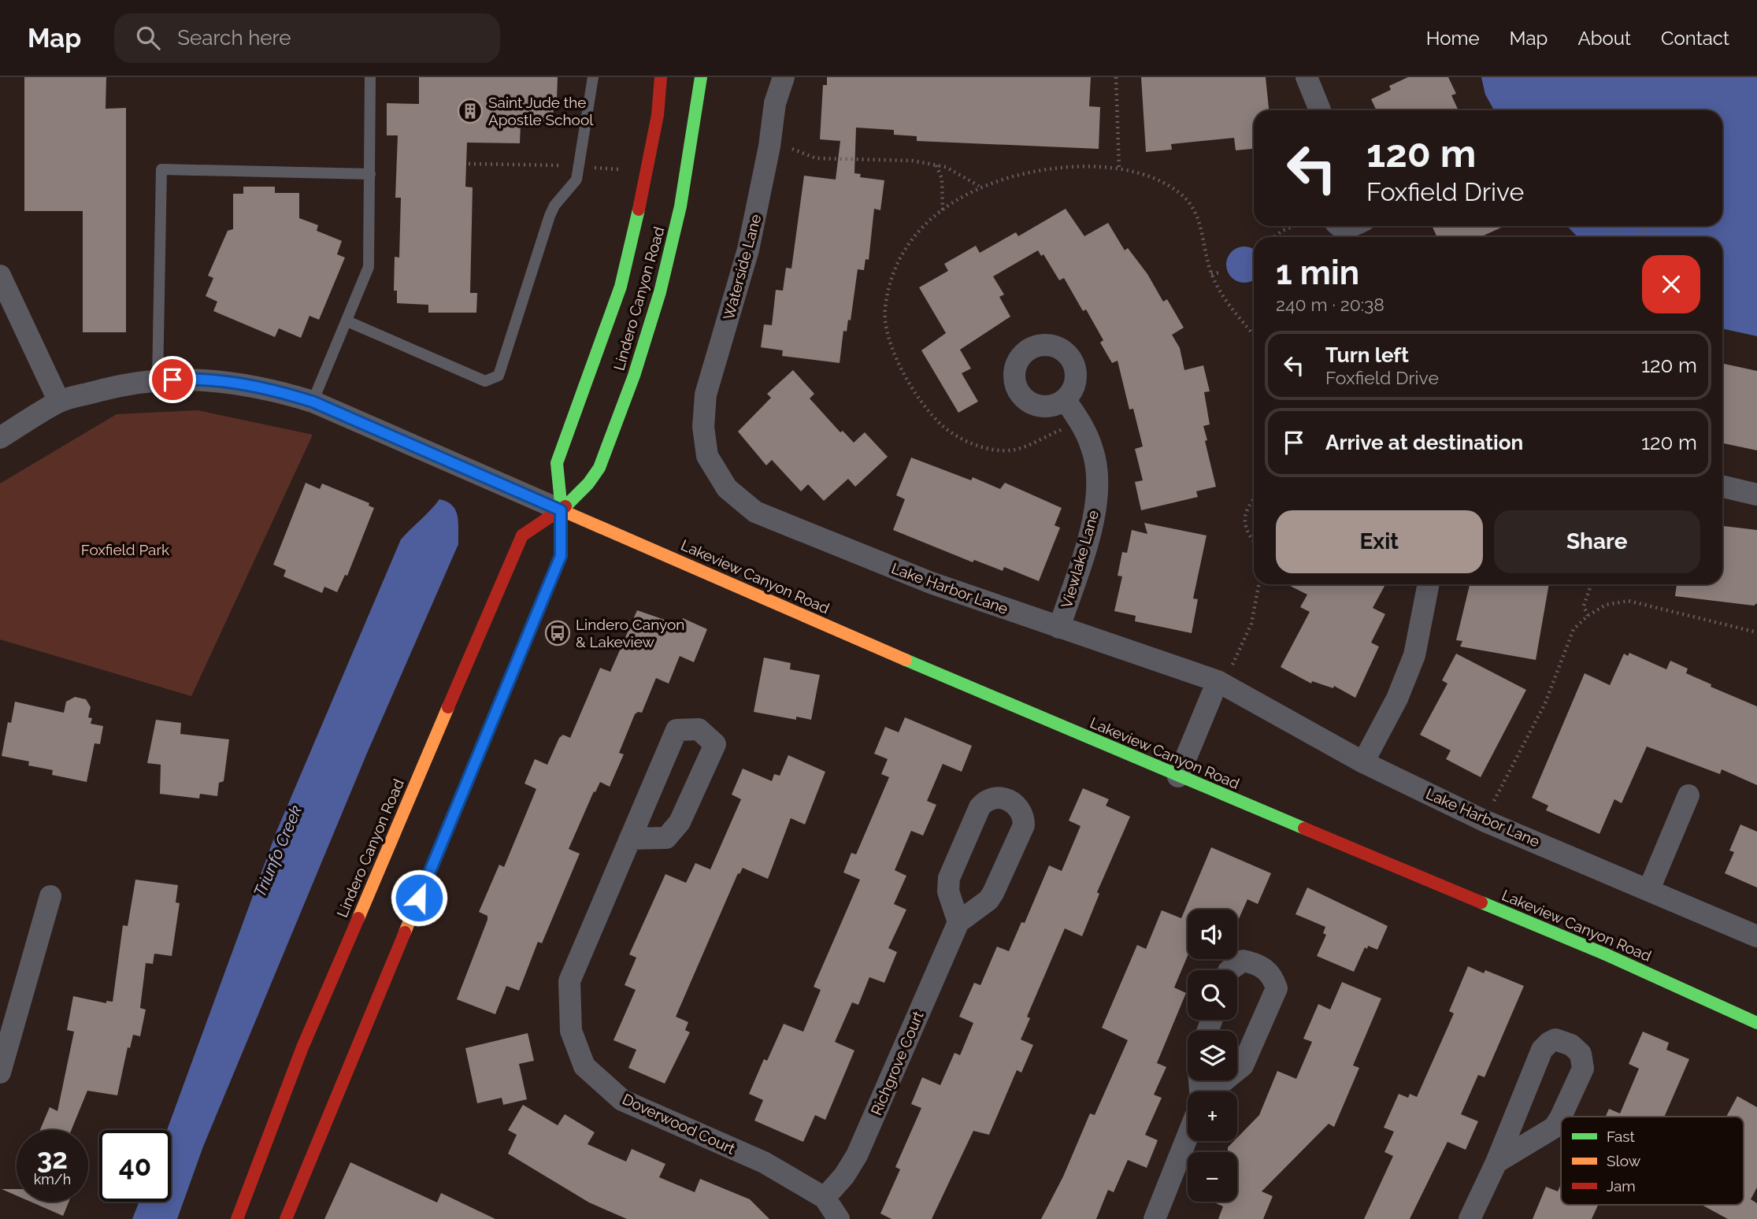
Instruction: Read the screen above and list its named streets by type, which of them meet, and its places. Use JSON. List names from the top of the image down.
{
  "streets": {
    "street": [
      "Waterside Lane",
      "Lindero Canyon Road",
      "Viewlake Lane",
      "Lakeview Canyon Road",
      "Lake Harbor Lane",
      "Richgrove Court",
      "Doverwood Court"
    ]
  },
  "crossings": [
    ["Waterside Lane", "Lake Harbor Lane"],
    ["Lindero Canyon Road", "Lakeview Canyon Road"],
    ["Viewlake Lane", "Lake Harbor Lane"],
    ["Richgrove Court", "Doverwood Court"]
  ],
  "water": ["Triunfo Creek"],
  "parks": ["Foxfield Park"],
  "places": {
    "building": ["Saint Jude the Apostle School"],
    "bus stop": ["Lindero Canyon & Lakeview"]
  },
  "legend": ["Fast", "Slow", "Jam"],
  "page": {
    "header": "Map",
    "search": "Search here",
    "nav": [
      "Home",
      "Map",
      "About",
      "Contact"
    ],
    "turn": ["120 m", "Foxfield Drive"],
    "heading": ["1 min", "240 m · 20:38"],
    "list": [
      {
        "name": "Turn left",
        "note": "Foxfield Drive",
        "value": "120 m"
      },
      {
        "name": "Arrive at destination",
        "value": "120 m"
      }
    ],
    "buttons": ["Exit", "Share"],
    "map_buttons": ["+", "−"],
    "speed": "32 km/h",
    "limit": "40"
  }
}
